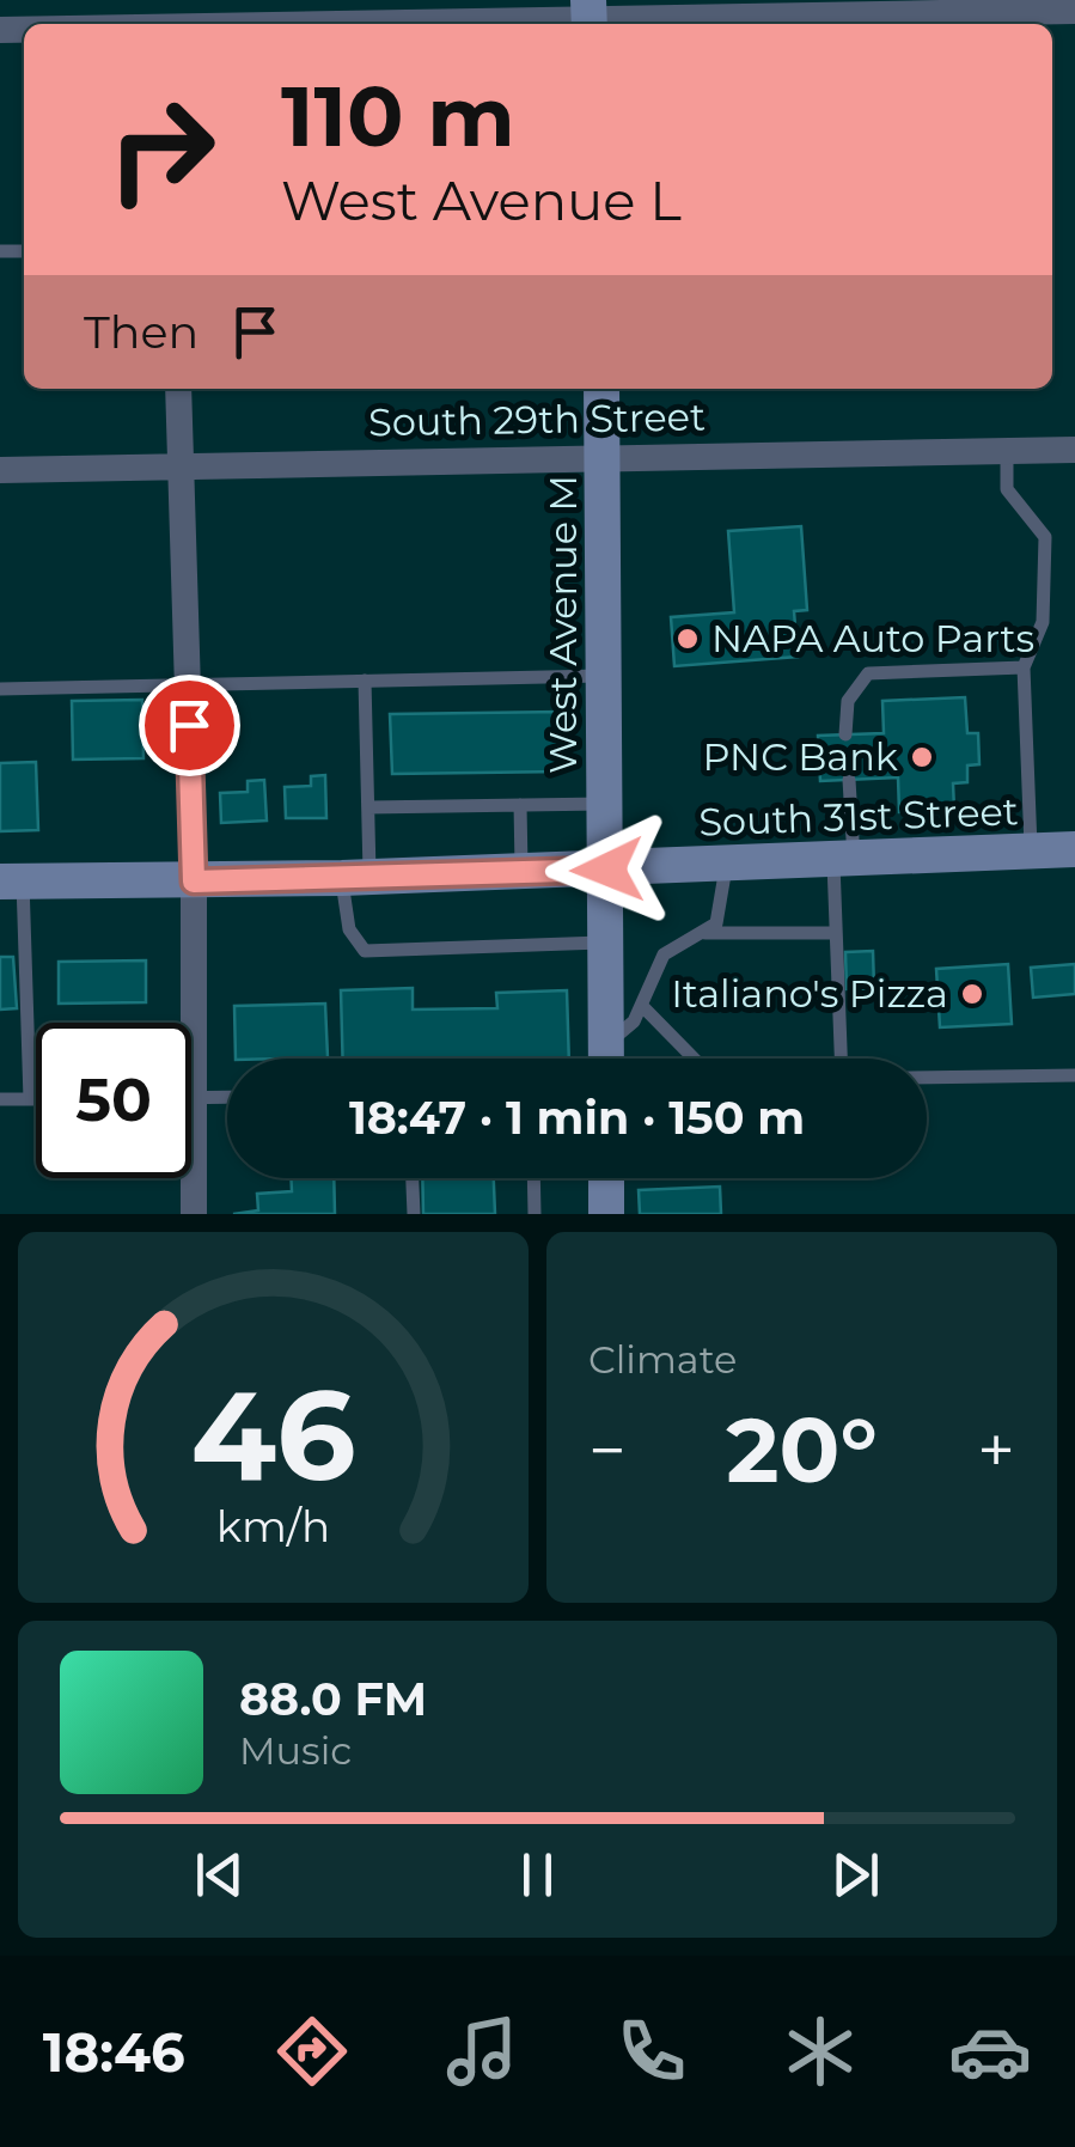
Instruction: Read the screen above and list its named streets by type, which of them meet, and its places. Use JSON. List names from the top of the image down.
{
  "streets": {
    "main road": ["West Avenue M", "South 31st Street"],
    "street": ["South 29th Street"]
  },
  "crossings": [
    ["South 29th Street", "West Avenue M"],
    ["West Avenue M", "South 31st Street"]
  ],
  "places": ["NAPA Auto Parts", "PNC Bank", "Italiano's Pizza"],
  "page": {
    "turn": ["110 m", "West Avenue L"],
    "then": "Then",
    "limit": "50",
    "trip": "18:47 · 1 min · 150 m",
    "tile": "Climate",
    "heat": ["−", "20°", "+"],
    "song": ["88.0 FM", "Music"],
    "tabs": "18:46",
    "gauge": ["46", "km/h"]
  }
}
